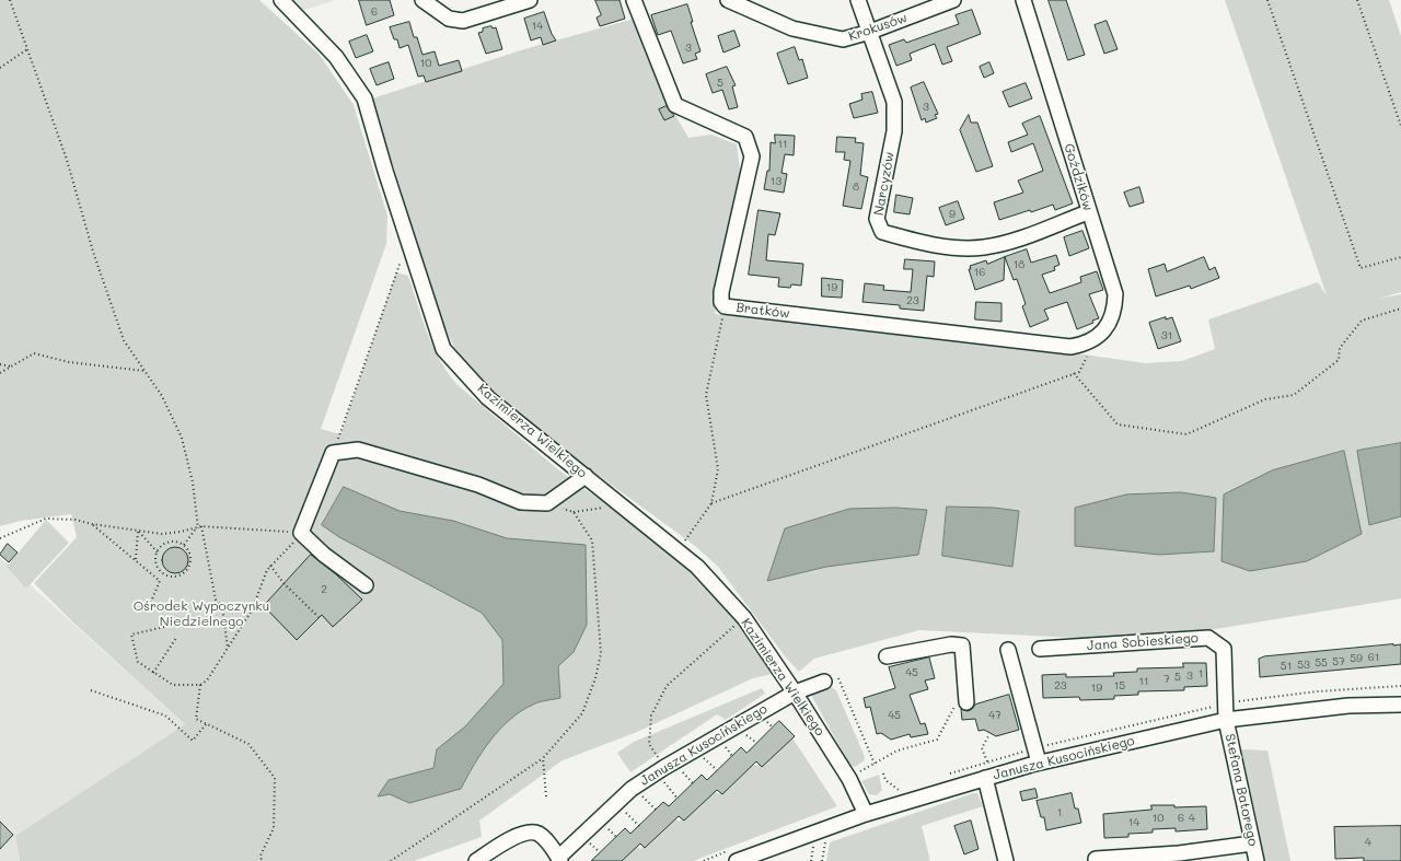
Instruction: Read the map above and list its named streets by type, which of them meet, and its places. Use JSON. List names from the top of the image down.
{
  "streets": {
    "street": [
      "Krokusów",
      "Goździków",
      "Narcyzów",
      "Bratków",
      "Kazimierza Wielkiego",
      "Jana Sobieskiego",
      "Janusza Kusocińskiego",
      "Stefana Batorego"
    ]
  },
  "crossings": [
    ["Krokusów", "Narcyzów"],
    ["Goździków", "Narcyzów"],
    ["Goździków", "Bratków"],
    ["Kazimierza Wielkiego", "Janusza Kusocińskiego"],
    ["Jana Sobieskiego", "Janusza Kusocińskiego"],
    ["Jana Sobieskiego", "Stefana Batorego"],
    ["Janusza Kusocińskiego", "Stefana Batorego"]
  ],
  "parks": ["Ośrodek Wypoczynku Niedzielnego"],
  "house_numbers": [
    "6",
    "14",
    "3",
    "10",
    "5",
    "3",
    "11",
    "13",
    "8",
    "9",
    "18",
    "16",
    "19",
    "23",
    "31",
    "2",
    "61",
    "59",
    "57",
    "55",
    "53",
    "51",
    "45",
    "1",
    "3",
    "5",
    "7",
    "11",
    "23",
    "15",
    "19",
    "45",
    "47",
    "1",
    "10",
    "6",
    "4",
    "14",
    "4"
  ]
}
